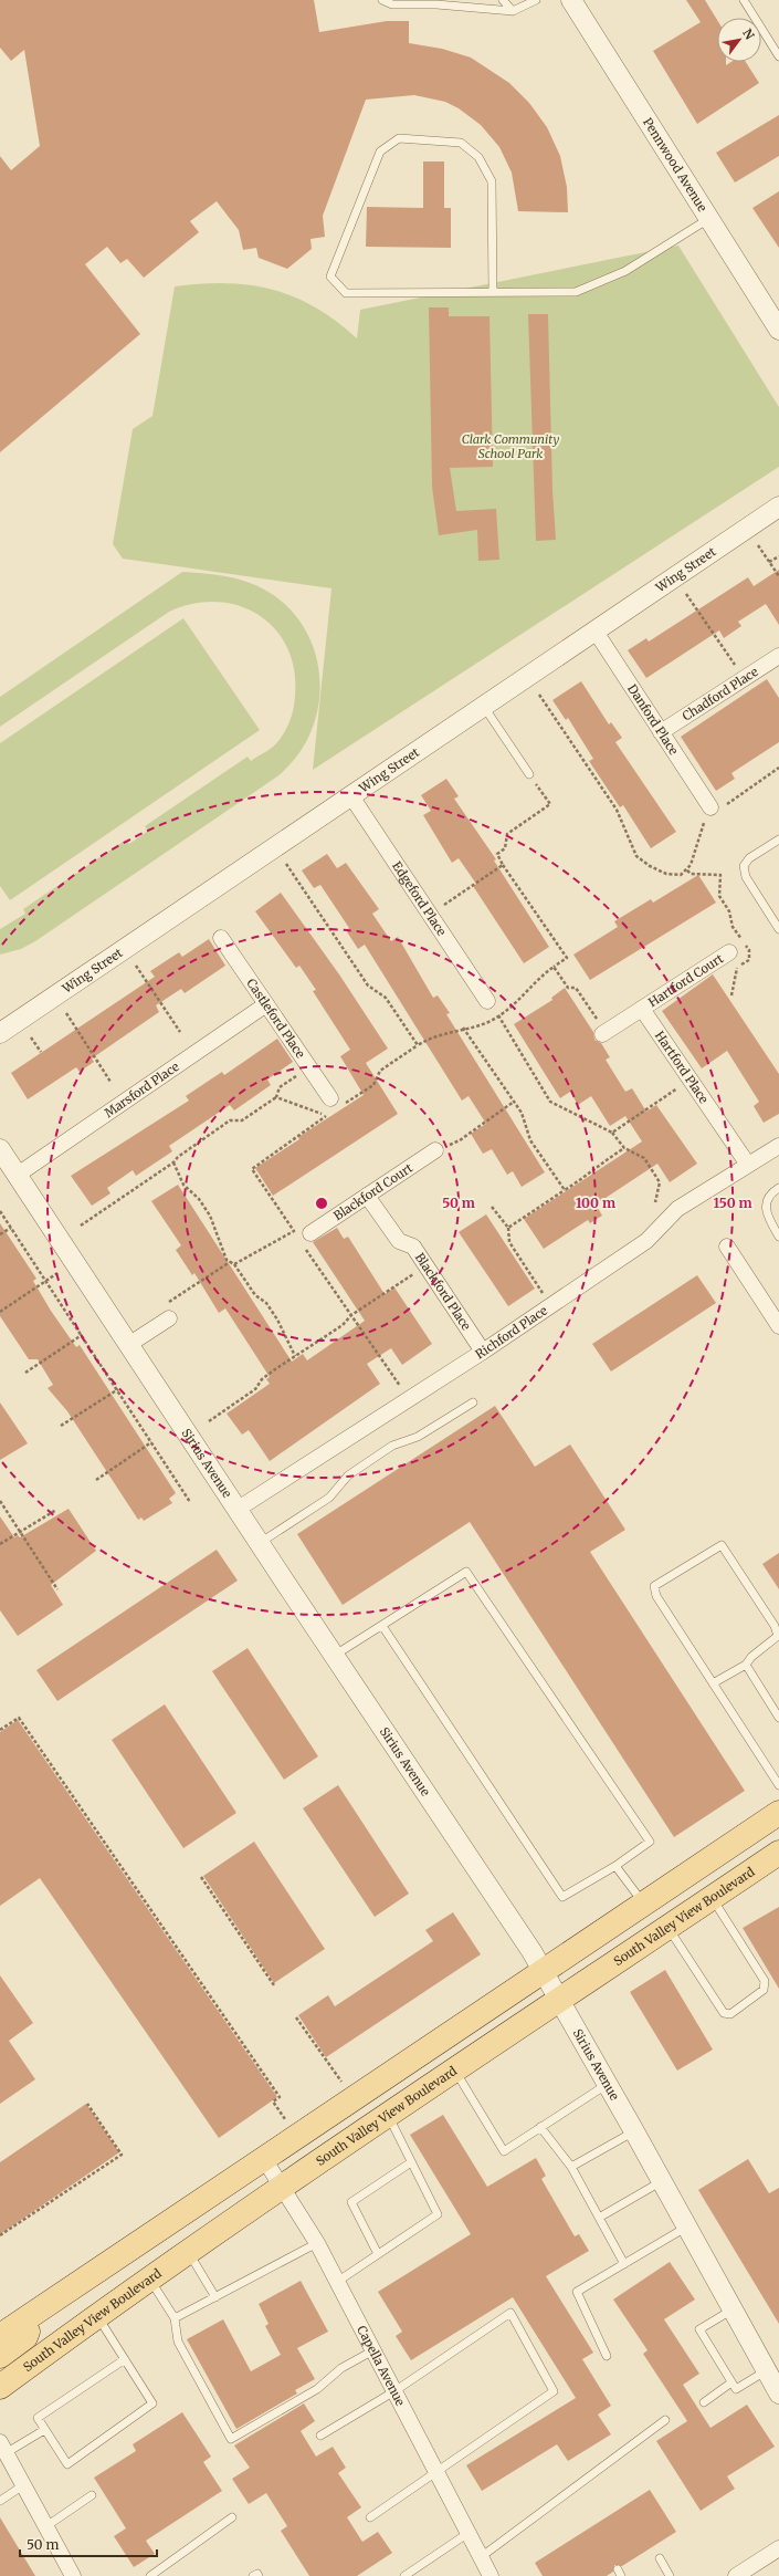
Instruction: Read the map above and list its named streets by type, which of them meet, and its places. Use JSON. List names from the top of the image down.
{
  "streets": {
    "main road": ["South Valley View Boulevard"],
    "street": [
      "Pennwood Avenue",
      "Wing Street",
      "Chadford Place",
      "Danford Place",
      "Edgeford Place",
      "Hartford Court",
      "Castleford Place",
      "Hartford Place",
      "Marsford Place",
      "Blackford Court",
      "Blackford Place",
      "Richford Place",
      "Sirius Avenue",
      "Capella Avenue"
    ]
  },
  "crossings": [
    ["Wing Street", "Danford Place"],
    ["Wing Street", "Edgeford Place"],
    ["Chadford Place", "Danford Place"],
    ["Hartford Court", "Hartford Place"],
    ["Castleford Place", "Marsford Place"],
    ["Hartford Place", "Richford Place"],
    ["Marsford Place", "Sirius Avenue"],
    ["Blackford Court", "Blackford Place"],
    ["Blackford Place", "Richford Place"],
    ["Richford Place", "Sirius Avenue"],
    ["Sirius Avenue", "South Valley View Boulevard"],
    ["South Valley View Boulevard", "Capella Avenue"]
  ],
  "parks": ["Clark Community School Park"],
  "scale_bar": "50 m",
  "north": "top right",
  "rings": ["50 m", "100 m", "150 m"]
}
